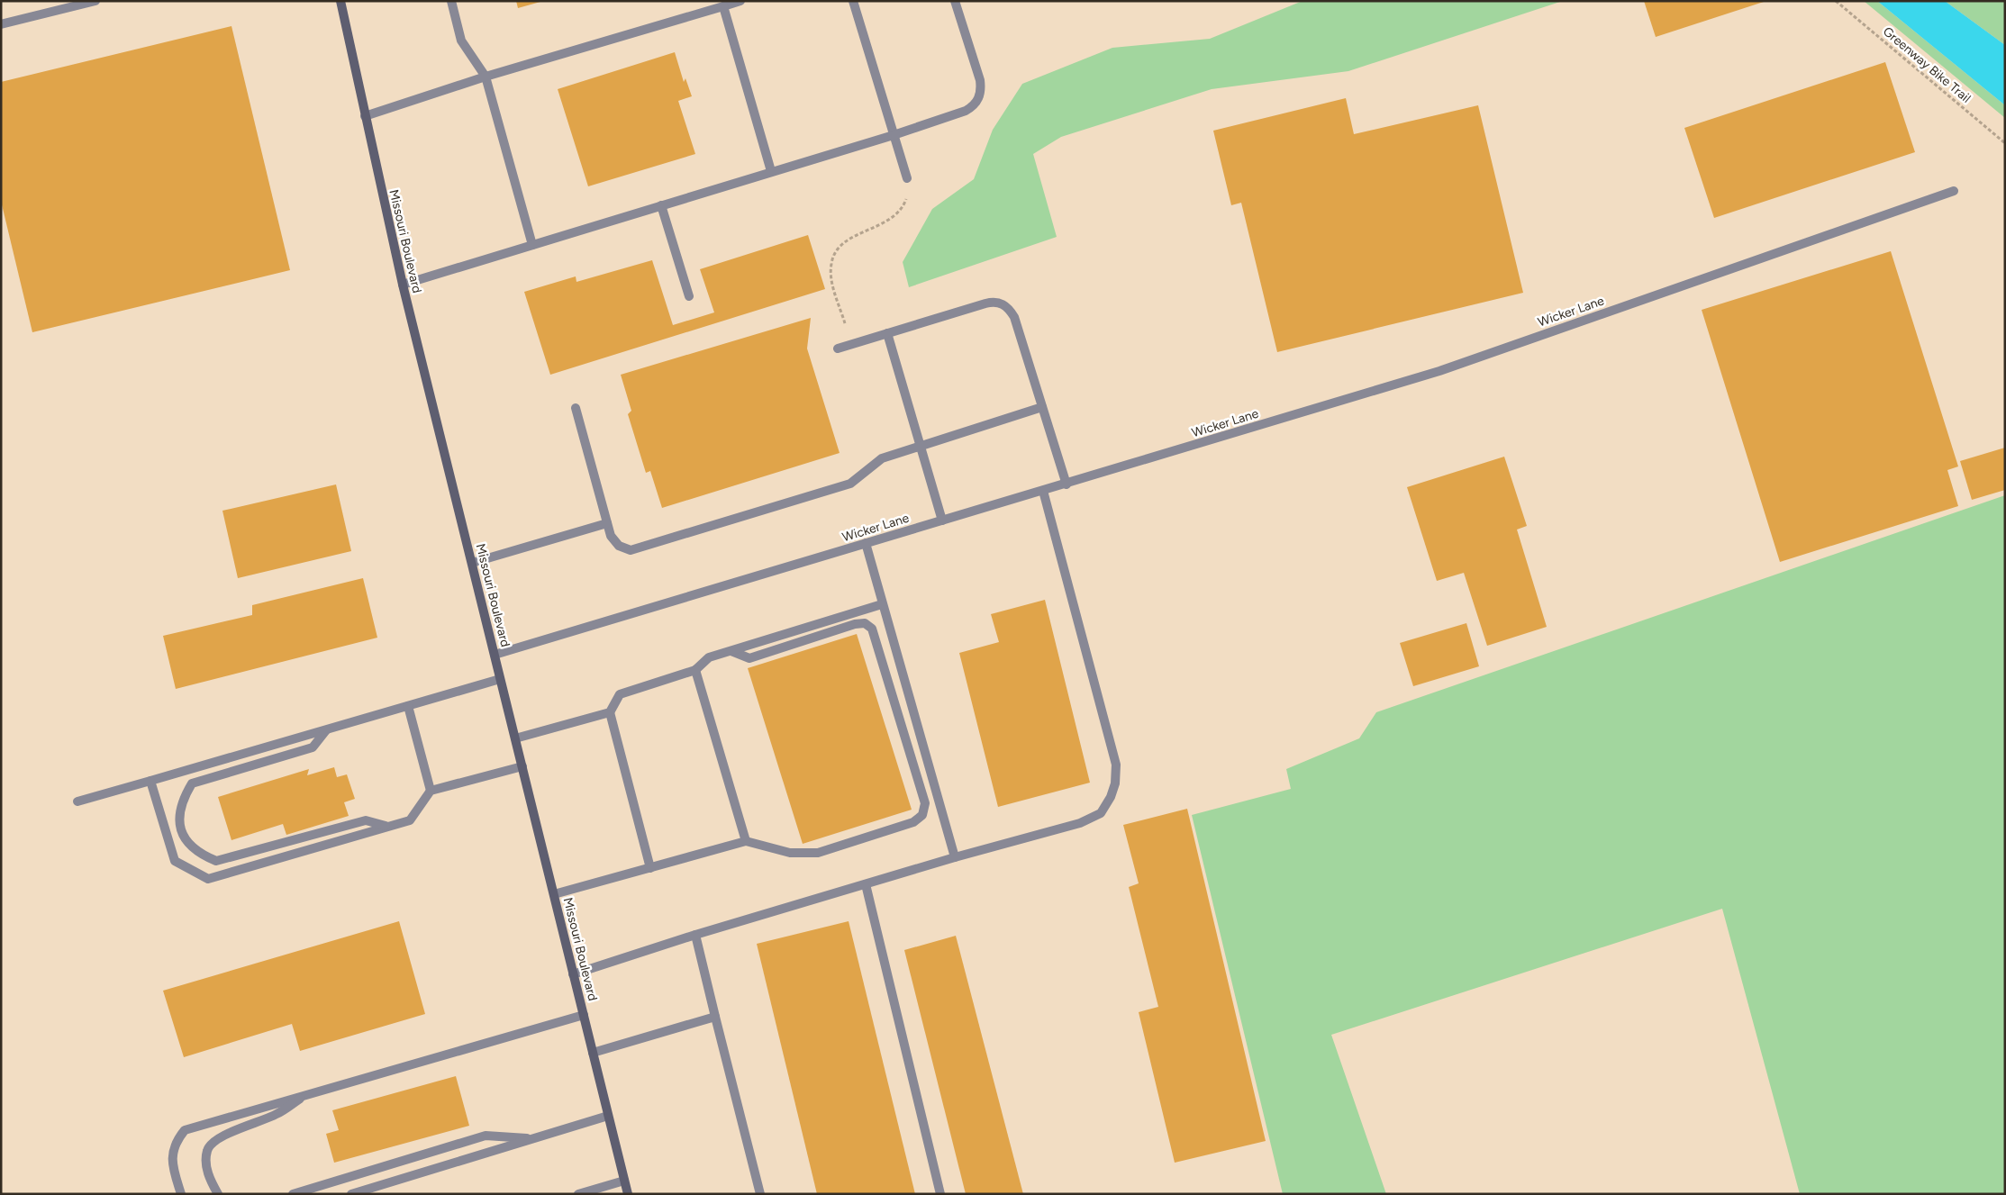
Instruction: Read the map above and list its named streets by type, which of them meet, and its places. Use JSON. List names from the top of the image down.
{
  "streets": {
    "main road": ["Missouri Boulevard"],
    "street": ["Wicker Lane"],
    "path": ["Greenway Bike Trail"]
  },
  "crossings": [
    ["Missouri Boulevard", "Wicker Lane"]
  ]
}
